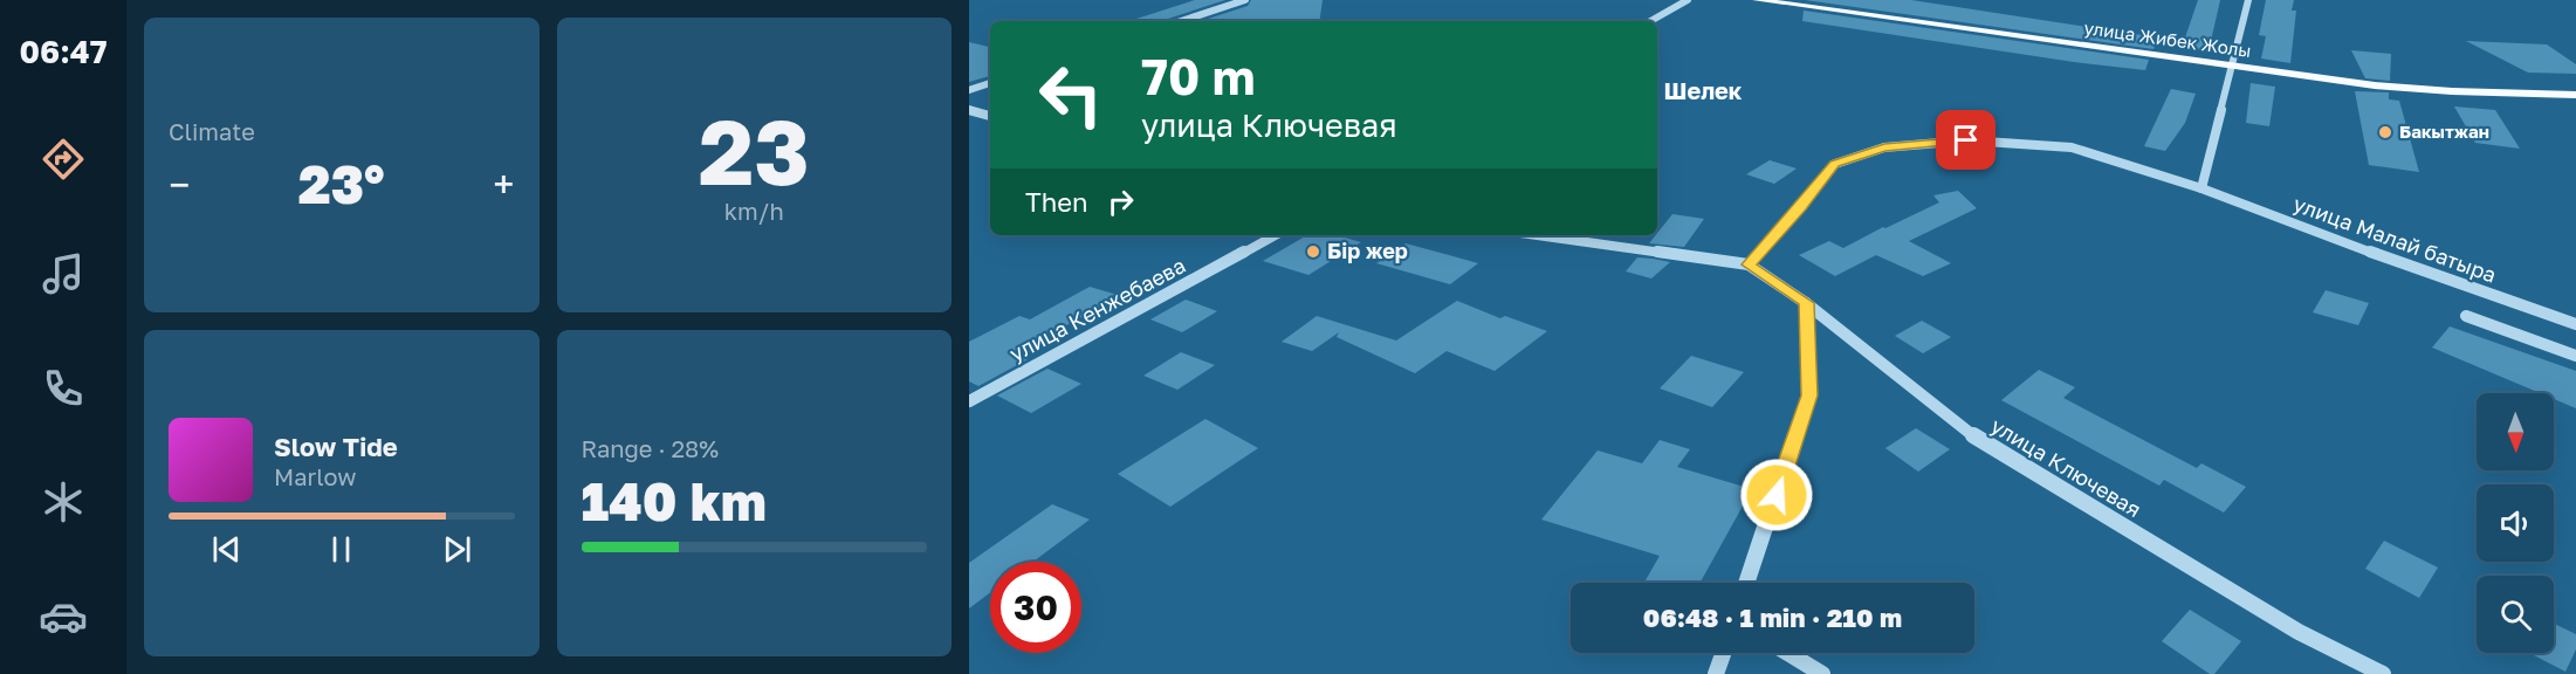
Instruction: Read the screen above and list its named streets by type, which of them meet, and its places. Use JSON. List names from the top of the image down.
{
  "streets": {
    "main road": ["улица Жибек Жолы"],
    "street": ["улица Малай батыра", "улица Кенжебаева", "улица Ключевая"]
  },
  "districts": ["Шелек"],
  "places": ["Бакытжан", "Бір жер"],
  "north": "bottom",
  "page": {
    "tabs": "06:47",
    "tile": [
      "Climate",
      ["23", "km/h"],
      ["Range · 28%", "140 km"]
    ],
    "turn": ["70 m", "улица Ключевая"],
    "heat": ["−", "23°", "+"],
    "then": "Then",
    "song": ["Slow Tide", "Marlow"],
    "limit": "30",
    "trip": "06:48 · 1 min · 210 m"
  }
}
